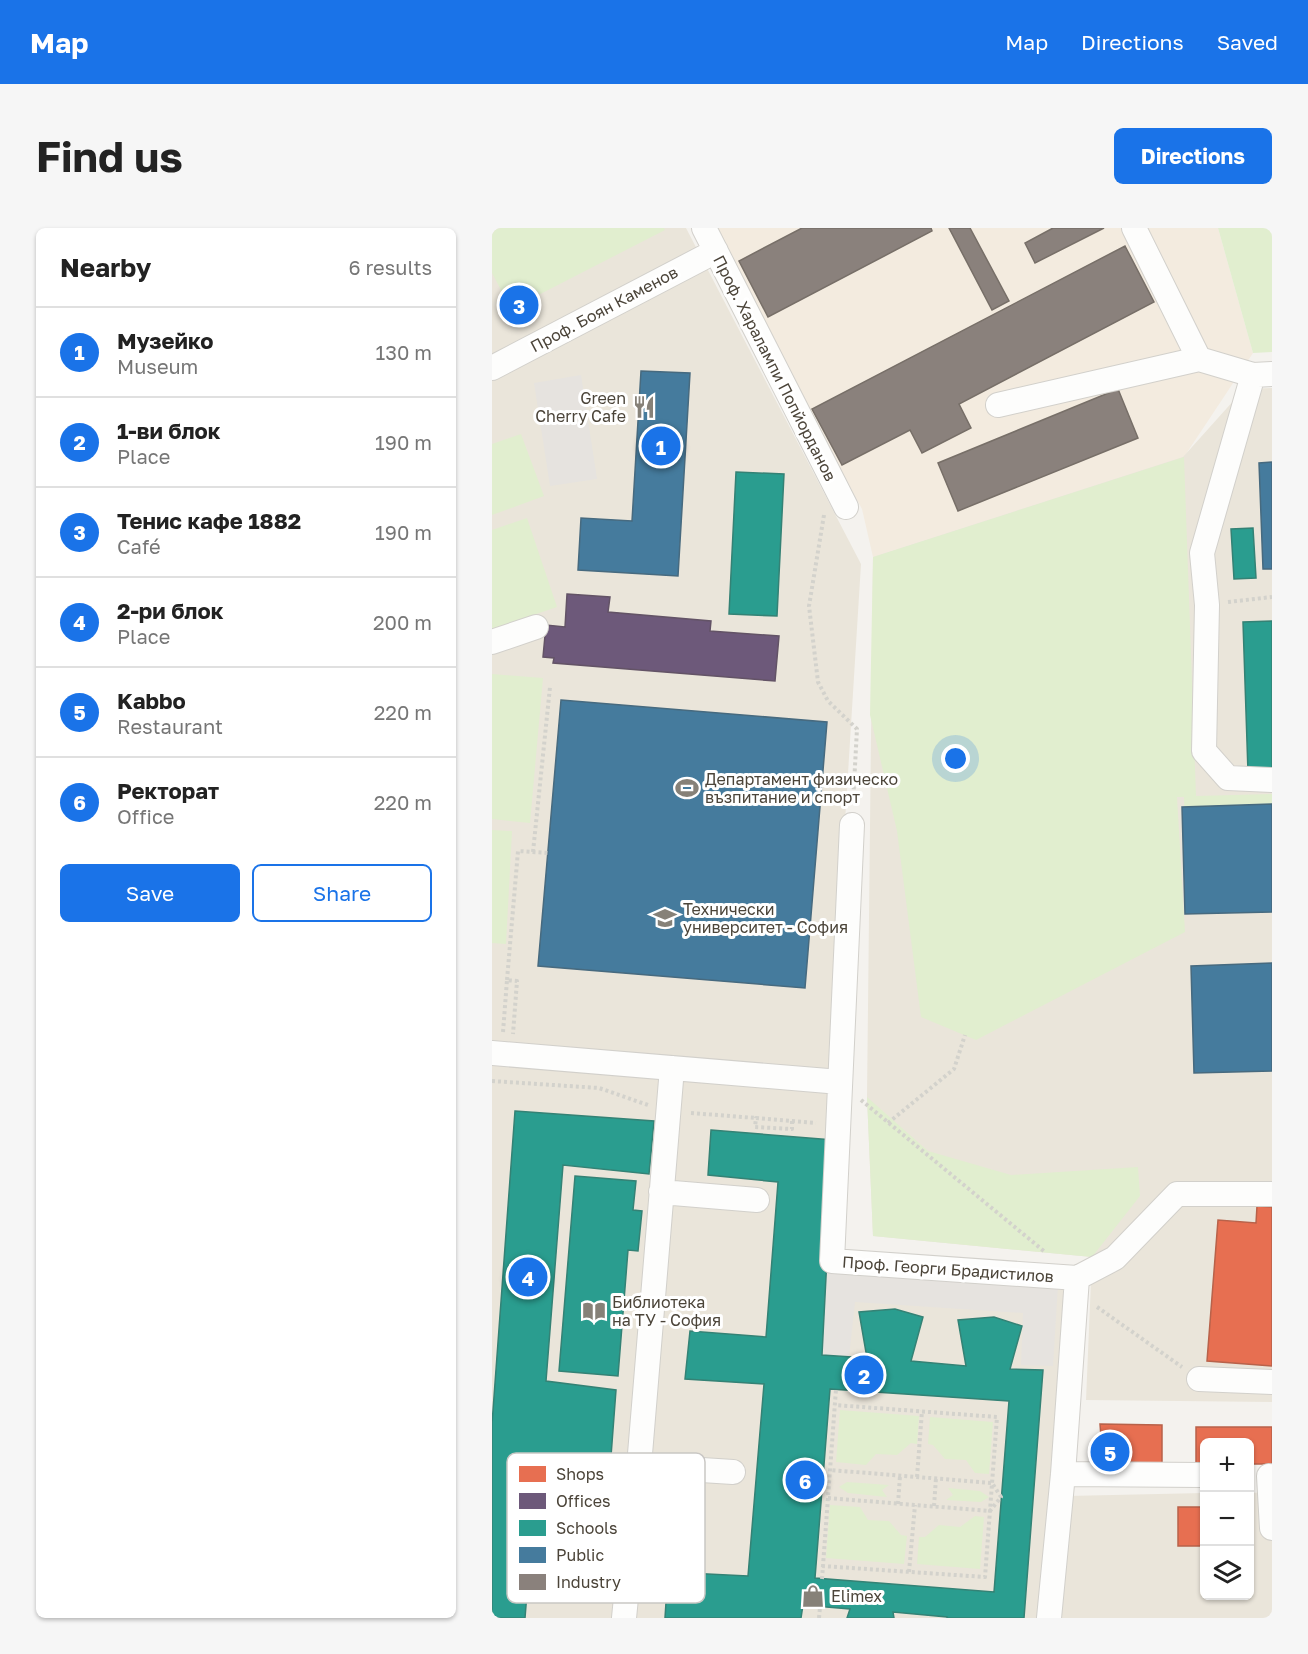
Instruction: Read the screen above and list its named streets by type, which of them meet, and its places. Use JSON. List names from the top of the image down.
{
  "streets": {
    "street": ["Проф. Боян Каменов", "Проф. Харалампи Попйорданов", "Проф. Георги Брадистилов"]
  },
  "crossings": [
    ["Проф. Боян Каменов", "Проф. Харалампи Попйорданов"]
  ],
  "places": {
    "restaurant": ["Green Cherry Cafe"],
    "sports": ["Департамент физическо възпитание и спорт"],
    "school or university": ["Технически университет - София"],
    "library": ["Библиотека на ТУ - София"],
    "shop": ["Elimex"]
  },
  "legend": [
    "Shops",
    "Offices",
    "Schools",
    "Public",
    "Industry"
  ],
  "page": {
    "header": "Map",
    "nav": ["Map", "Directions", "Saved"],
    "buttons": [
      "Directions",
      ["Save", "Share"]
    ],
    "title": "Find us",
    "heading": ["Nearby", "6 results"],
    "pins": [
      "3",
      "1",
      "4",
      "2",
      "5",
      "6"
    ],
    "list": [
      {
        "mark": "1",
        "name": "Музейко",
        "note": "Museum",
        "value": "130 m"
      },
      {
        "mark": "2",
        "name": "1-ви блок",
        "note": "Place",
        "value": "190 m"
      },
      {
        "mark": "3",
        "name": "Тенис кафе 1882",
        "note": "Café",
        "value": "190 m"
      },
      {
        "mark": "4",
        "name": "2-ри блок",
        "note": "Place",
        "value": "200 m"
      },
      {
        "mark": "5",
        "name": "Kabbo",
        "note": "Restaurant",
        "value": "220 m"
      },
      {
        "mark": "6",
        "name": "Ректорат",
        "note": "Office",
        "value": "220 m"
      }
    ],
    "map_buttons": ["+", "−"]
  }
}
